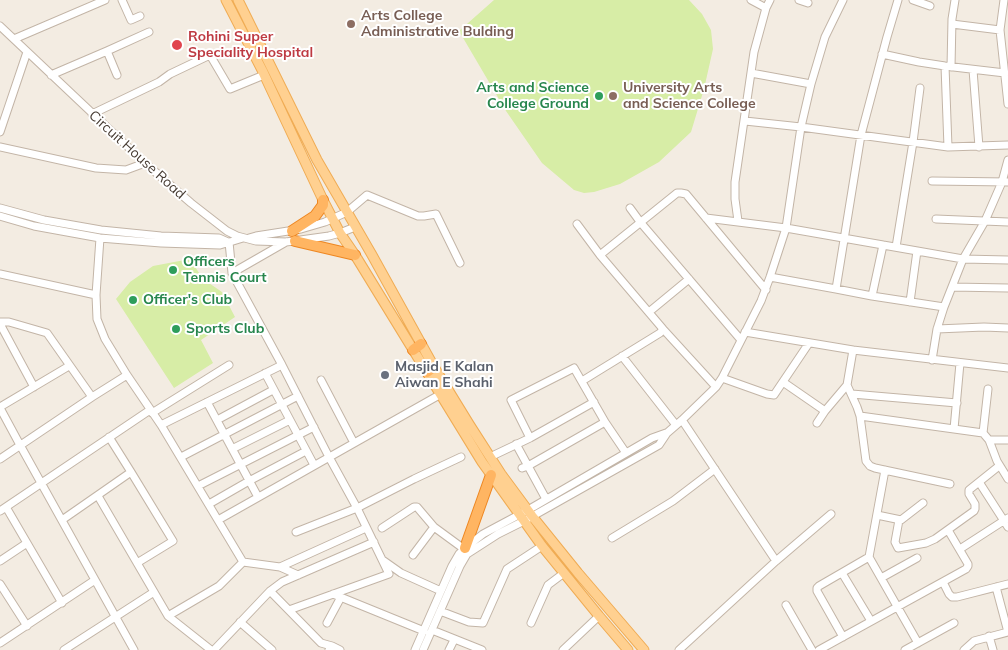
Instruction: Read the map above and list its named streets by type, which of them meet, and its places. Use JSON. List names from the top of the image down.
{
  "streets": {
    "street": ["Circuit House Road"]
  },
  "places": [
    "Arts College Administrative Bulding",
    "Rohini Super Speciality Hospital",
    "Arts and Science College Ground",
    "University Arts and Science College",
    "Officers Tennis Court",
    "Officer's Club",
    "Sports Club",
    "Masjid E Kalan Aiwan E Shahi"
  ]
}
